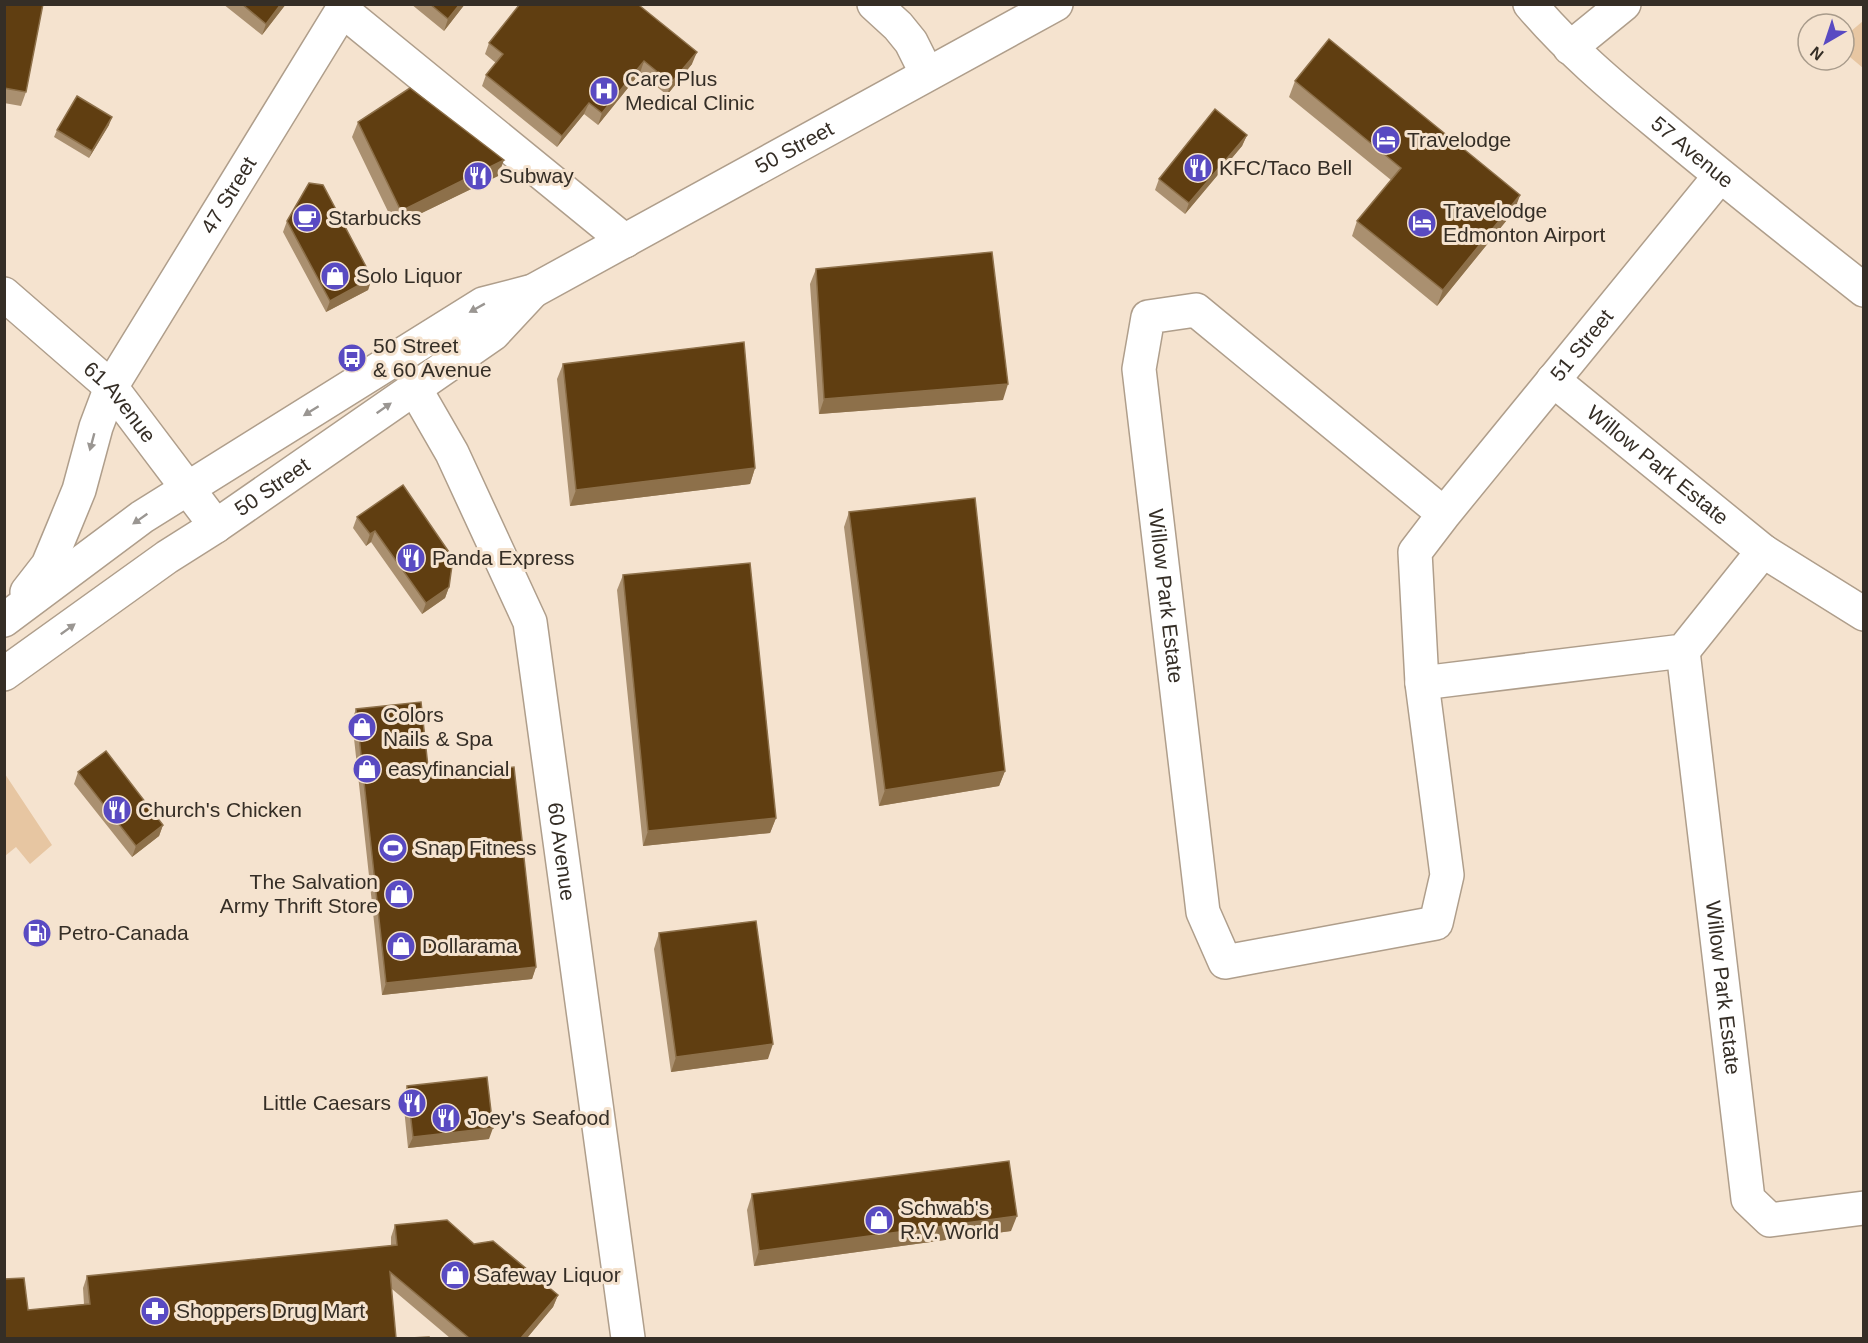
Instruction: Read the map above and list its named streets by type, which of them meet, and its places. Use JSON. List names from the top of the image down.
{
  "streets": {
    "street": [
      "50 Street",
      "57 Avenue",
      "47 Street",
      "51 Street",
      "61 Avenue",
      "Willow Park Estate",
      "60 Avenue"
    ]
  },
  "crossings": [
    ["50 Street", "47 Street"],
    ["50 Street", "61 Avenue"],
    ["50 Street", "60 Avenue"],
    ["57 Avenue", "51 Street"],
    ["47 Street", "61 Avenue"],
    ["51 Street", "Willow Park Estate"]
  ],
  "one_way": ["47 Street"],
  "places": {
    "hospital": ["Care Plus Medical Clinic"],
    "hotel": ["Travelodge", "Travelodge Edmonton Airport"],
    "restaurant": [
      "KFC/Taco Bell",
      "Subway",
      "Panda Express",
      "Church's Chicken",
      "Little Caesars",
      "Joey's Seafood"
    ],
    "cafe": ["Starbucks"],
    "shop": [
      "Solo Liquor",
      "Colors Nails & Spa",
      "easyfinancial",
      "The Salvation Army Thrift Store",
      "Dollarama",
      "Schwab's R.V. World",
      "Safeway Liquor"
    ],
    "bus stop": ["50 Street & 60 Avenue"],
    "sports": ["Snap Fitness"],
    "fuel station": ["Petro-Canada"],
    "pharmacy": ["Shoppers Drug Mart"]
  },
  "north": "bottom left"
}
